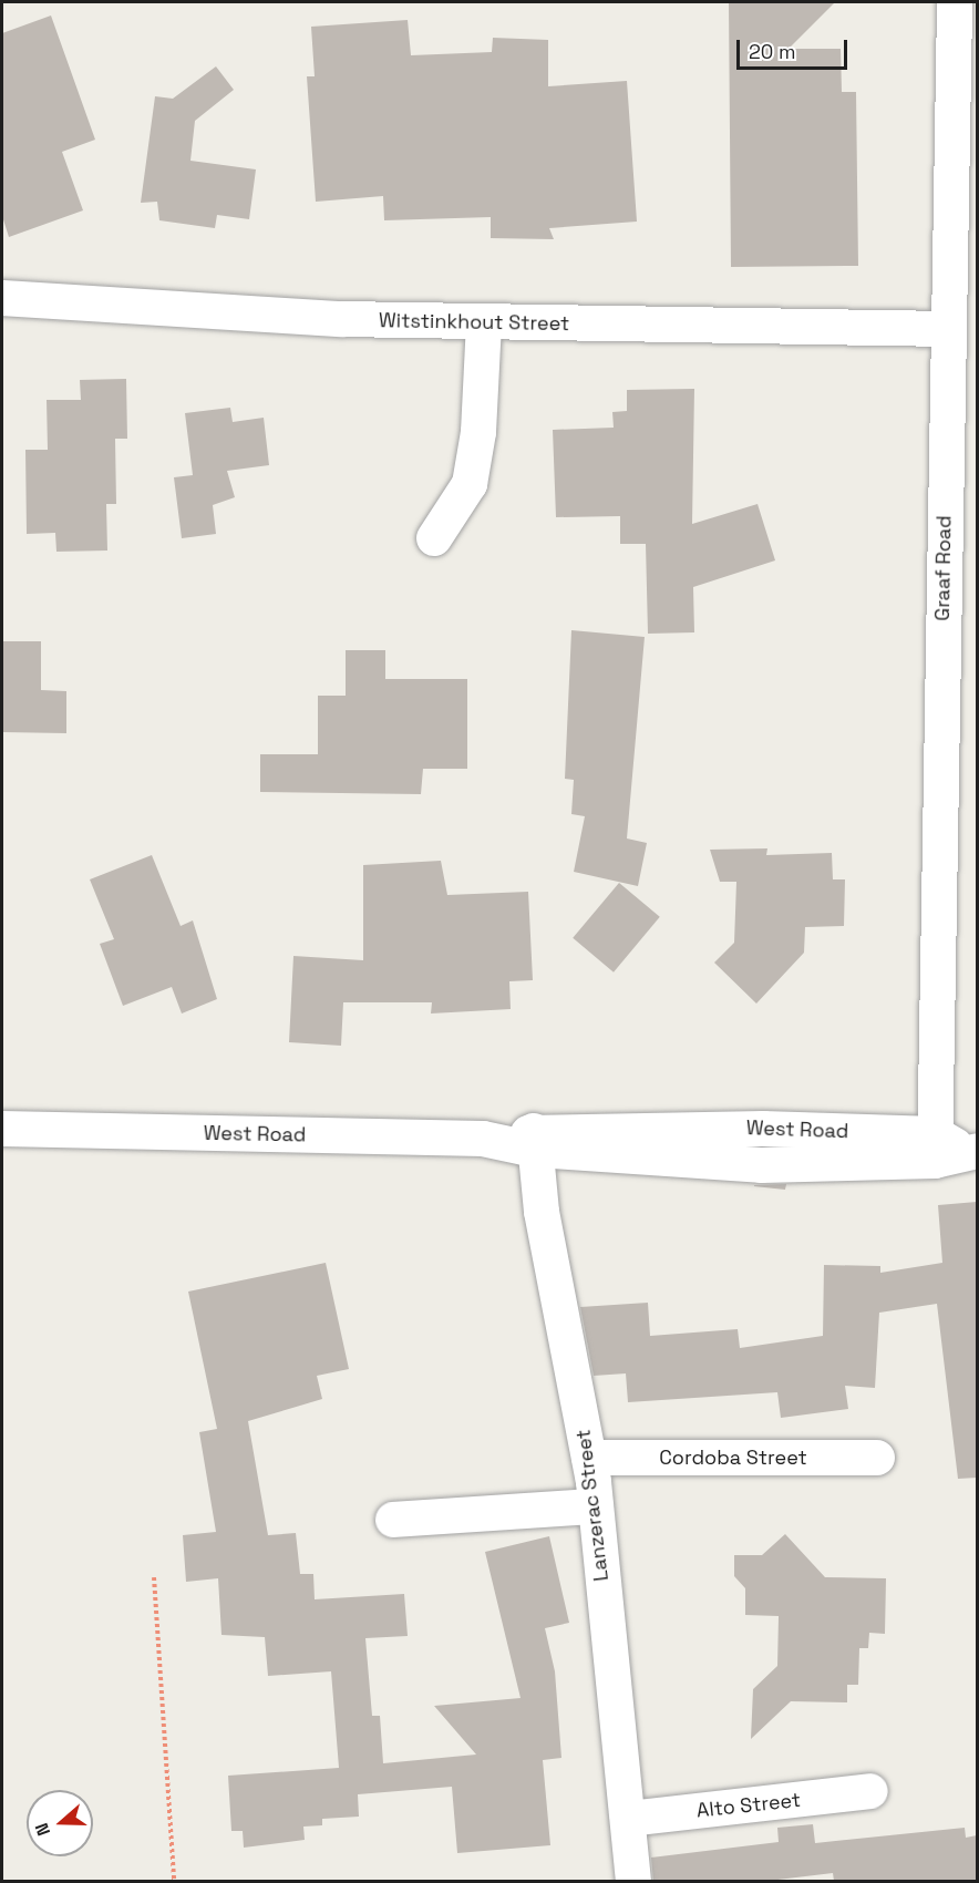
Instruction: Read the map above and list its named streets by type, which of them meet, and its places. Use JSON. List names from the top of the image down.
{
  "streets": {
    "street": [
      "Witstinkhout Street",
      "Graaf Road",
      "West Road",
      "Cordoba Street",
      "Lanzerac Street",
      "Alto Street"
    ]
  },
  "crossings": [
    ["Witstinkhout Street", "Graaf Road"],
    ["Graaf Road", "West Road"],
    ["West Road", "Lanzerac Street"],
    ["Cordoba Street", "Lanzerac Street"],
    ["Lanzerac Street", "Alto Street"]
  ],
  "scale_bar": "20 m",
  "north": "left"
}
